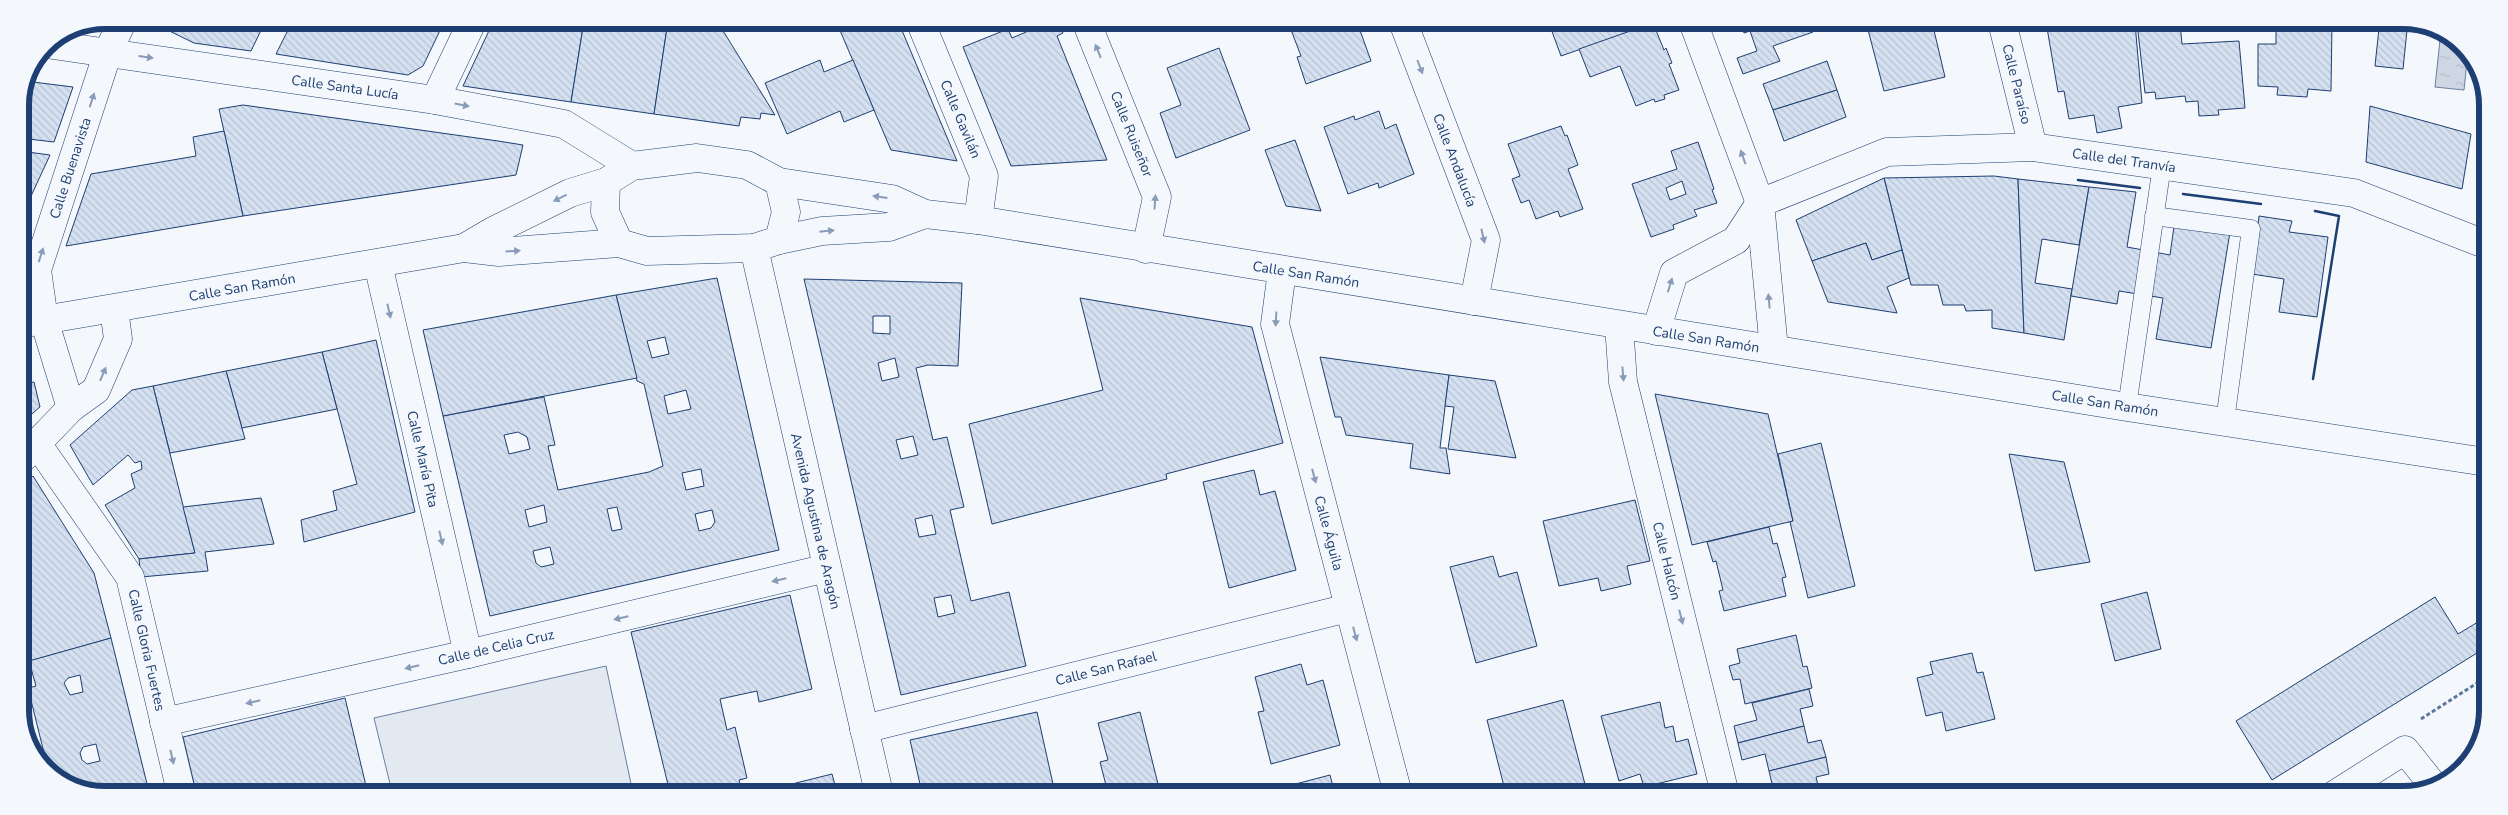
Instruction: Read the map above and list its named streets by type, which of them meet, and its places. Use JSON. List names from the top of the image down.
{
  "streets": {
    "street": [
      "Calle Paraíso",
      "Calle Santa Lucía",
      "Calle Gavilán",
      "Calle Ruiseñor",
      "Calle Andalucía",
      "Calle del Tranvía",
      "Calle Buenavista",
      "Calle San Ramón",
      "Calle María Pita",
      "Avenida Agustina de Aragón",
      "Calle Águila",
      "Calle Halcón",
      "Calle de Celia Cruz",
      "Calle Gloria Fuertes",
      "Calle San Rafael"
    ]
  },
  "crossings": [
    ["Calle Paraíso", "Calle del Tranvía"],
    ["Calle Santa Lucía", "Calle Buenavista"],
    ["Calle Santa Lucía", "Calle San Ramón"],
    ["Calle Gavilán", "Calle San Ramón"],
    ["Calle Ruiseñor", "Calle San Ramón"],
    ["Calle Andalucía", "Calle San Ramón"],
    ["Calle Buenavista", "Calle San Ramón"],
    ["Calle San Ramón", "Calle María Pita"],
    ["Calle San Ramón", "Avenida Agustina de Aragón"],
    ["Calle San Ramón", "Calle Águila"],
    ["Calle San Ramón", "Calle Halcón"],
    ["Calle María Pita", "Calle de Celia Cruz"],
    ["Avenida Agustina de Aragón", "Calle de Celia Cruz"],
    ["Avenida Agustina de Aragón", "Calle San Rafael"],
    ["Calle Águila", "Calle San Rafael"],
    ["Calle de Celia Cruz", "Calle Gloria Fuertes"]
  ],
  "one_way": [
    "Calle Santa Lucía",
    "Calle Ruiseñor",
    "Calle Andalucía",
    "Calle Buenavista",
    "Calle María Pita",
    "Calle Águila",
    "Calle Halcón",
    "Calle de Celia Cruz"
  ]
}
